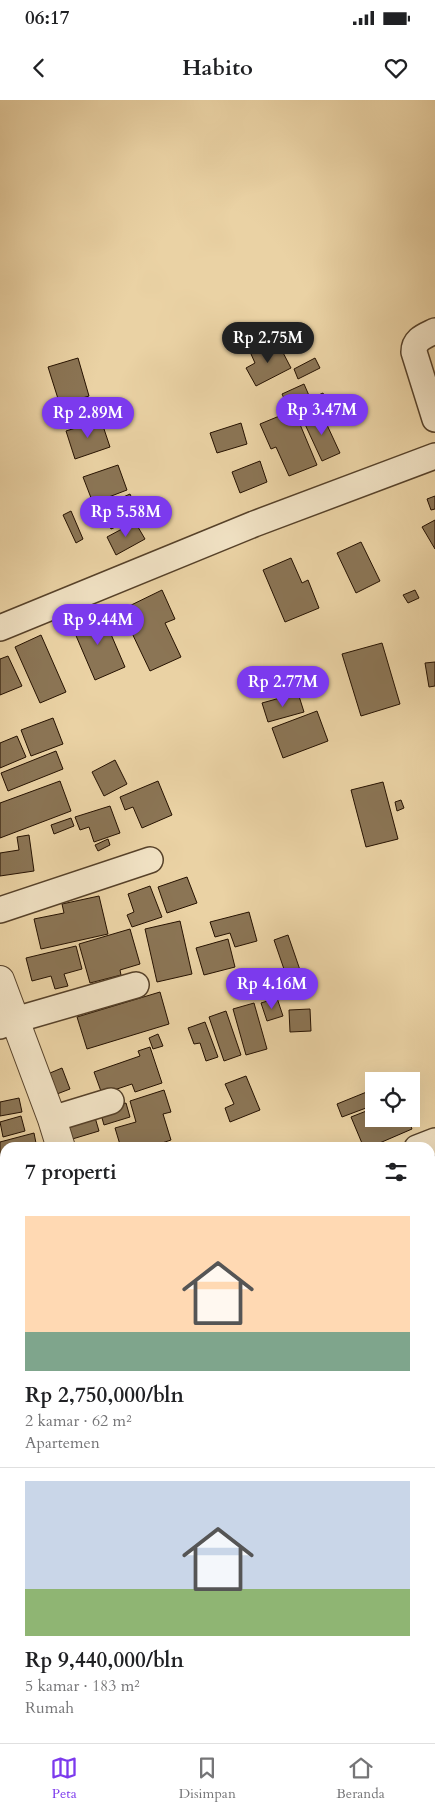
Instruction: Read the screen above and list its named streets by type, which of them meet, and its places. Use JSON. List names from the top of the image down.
{
  "page": {
    "status": "06:17",
    "header": "Habito",
    "price": [
      "Rp 2.75M",
      "Rp 3.47M",
      "Rp 2.89M",
      "Rp 5.58M",
      "Rp 9.44M",
      "Rp 2.77M",
      "Rp 4.16M"
    ],
    "heading": "7 properti",
    "list": [
      {
        "name": "Rp 2,750,000/bln",
        "note": "2 kamar · 62 m² · Apartemen"
      },
      {
        "name": "Rp 9,440,000/bln",
        "note": "5 kamar · 183 m² · Rumah"
      }
    ],
    "tabs": ["Peta", "Disimpan", "Beranda"]
  }
}
